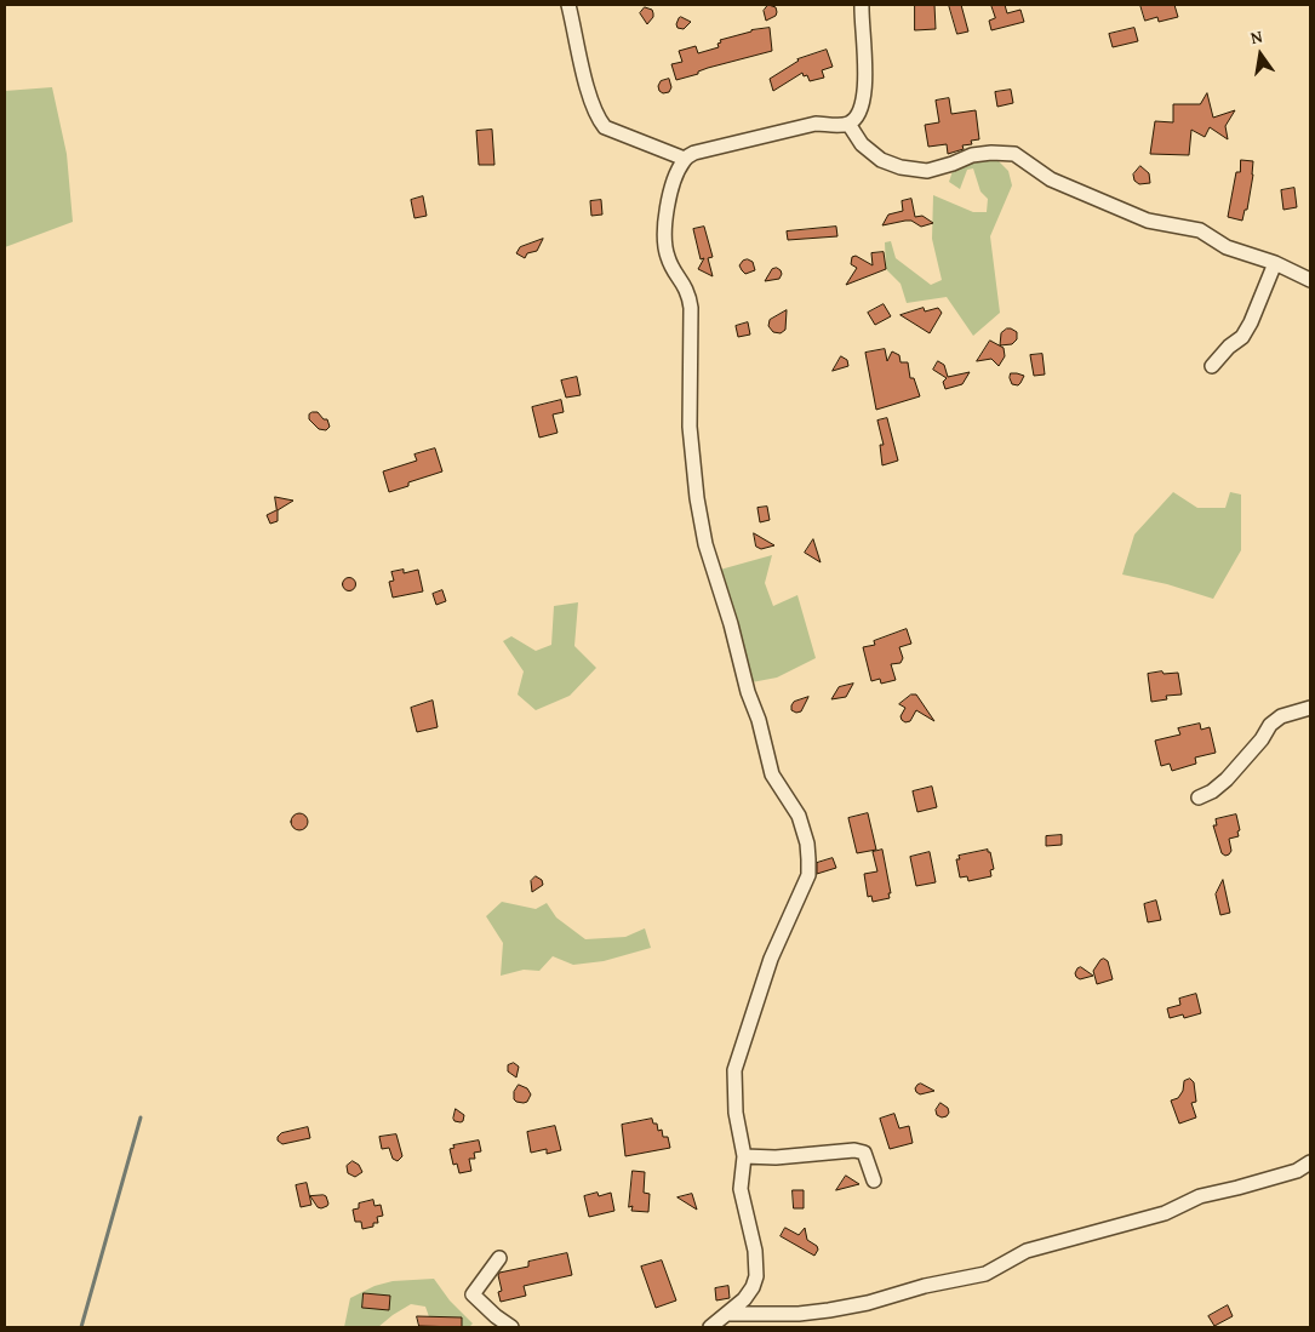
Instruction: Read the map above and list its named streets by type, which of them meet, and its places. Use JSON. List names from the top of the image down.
{
  "north": "top"
}
